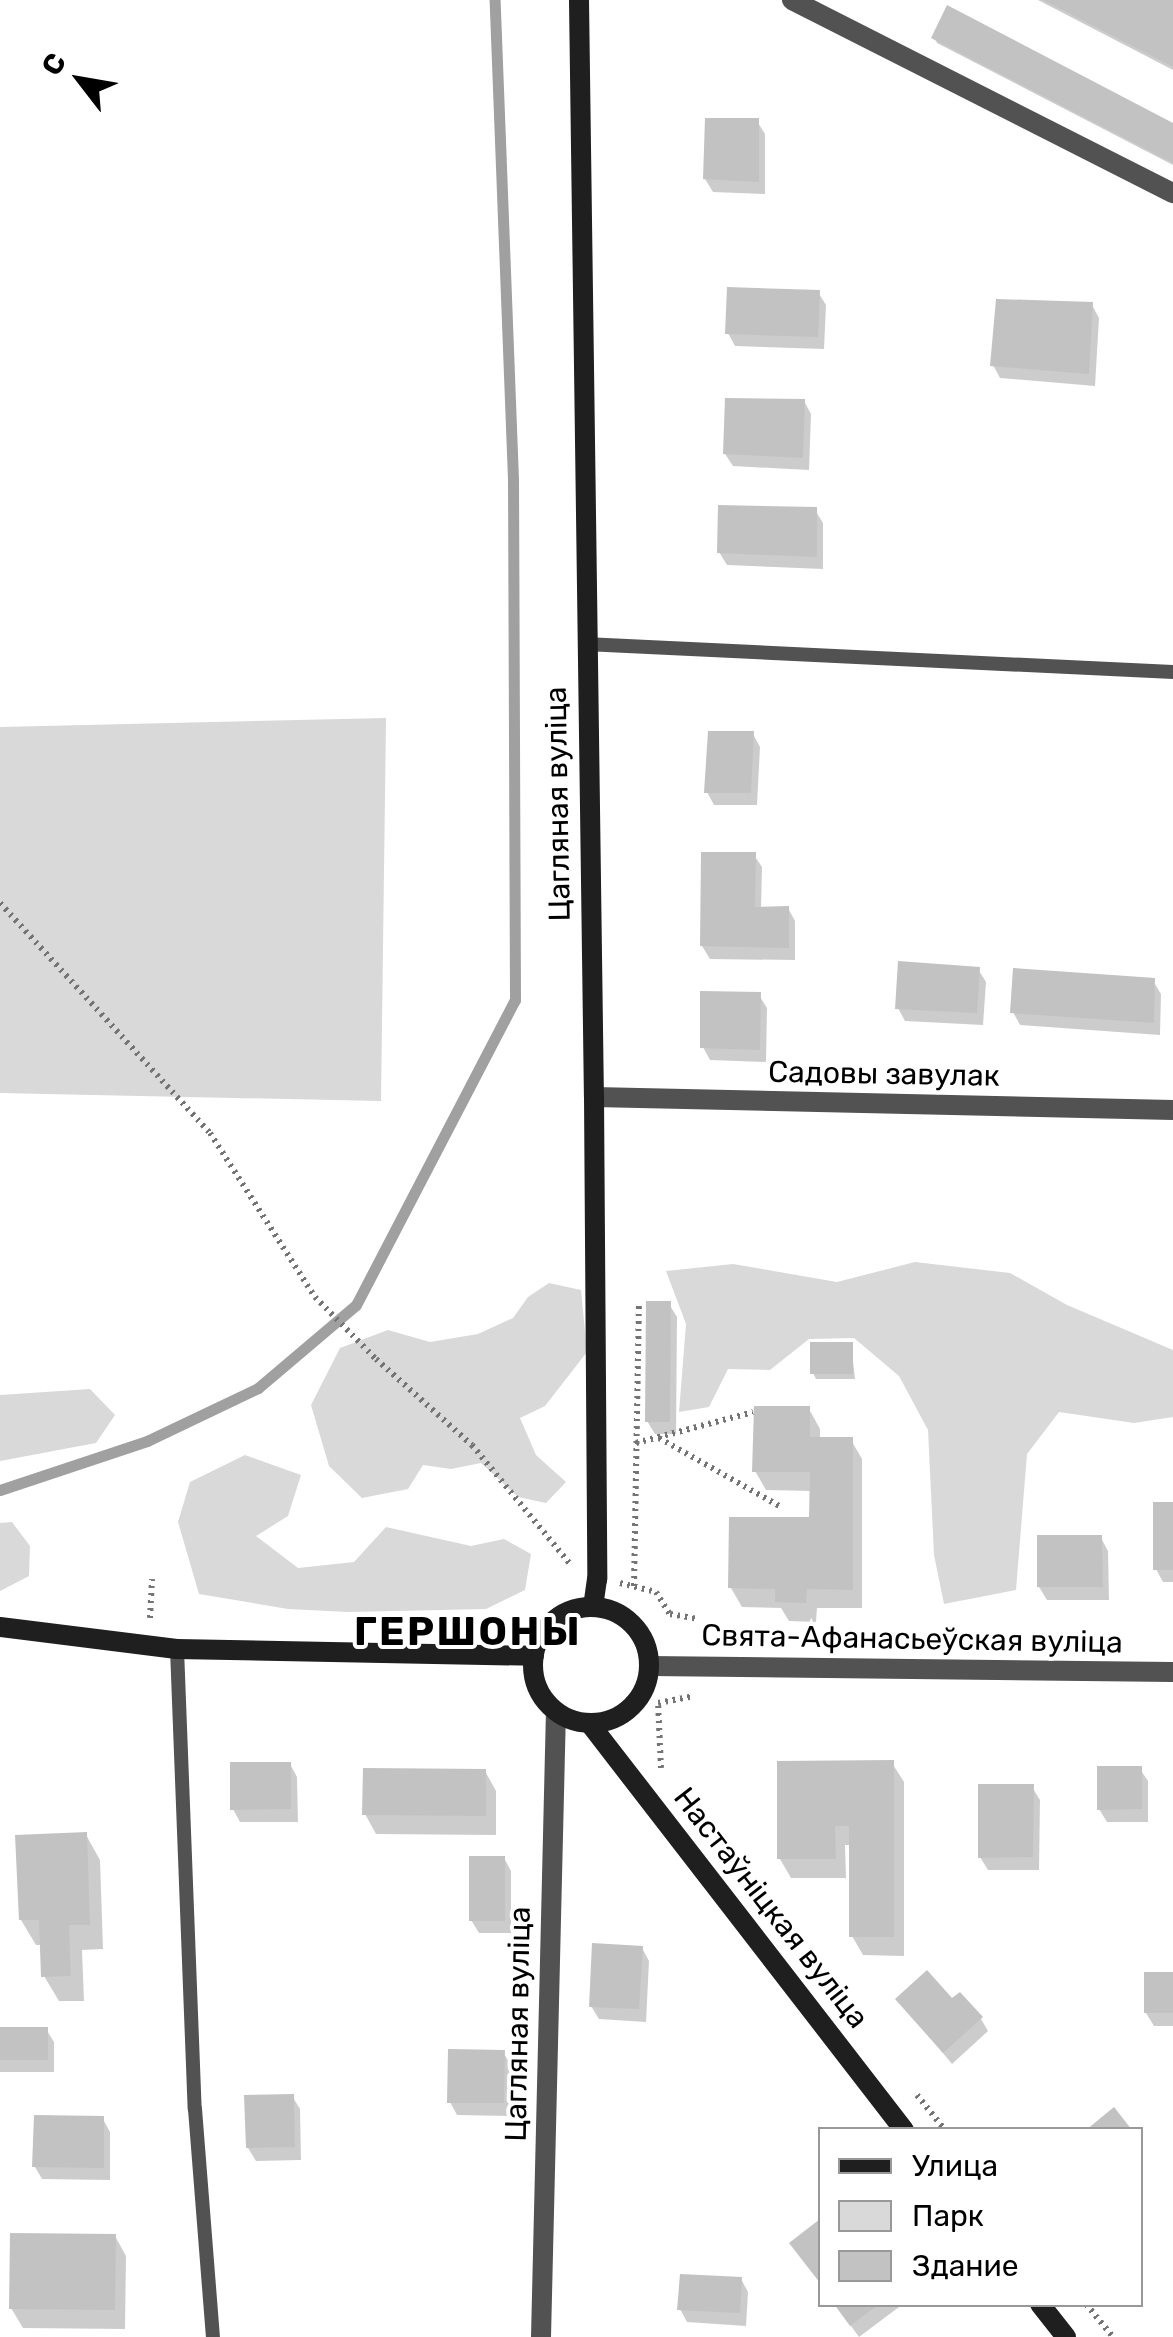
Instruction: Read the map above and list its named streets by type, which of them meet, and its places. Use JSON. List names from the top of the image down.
{
  "streets": {
    "street": [
      "Цагляная вуліца",
      "Садовы завулак",
      "Свята-Афанасьеўская вуліца",
      "Настаўніцкая вуліца"
    ]
  },
  "crossings": [
    ["Цагляная вуліца", "Садовы завулак"],
    ["Цагляная вуліца", "Свята-Афанасьеўская вуліца"],
    ["Цагляная вуліца", "Настаўніцкая вуліца"],
    ["Свята-Афанасьеўская вуліца", "Настаўніцкая вуліца"]
  ],
  "districts": ["ГЕРШОНЫ"],
  "legend": ["Улица", "Парк", "Здание"],
  "north": "top left"
}
